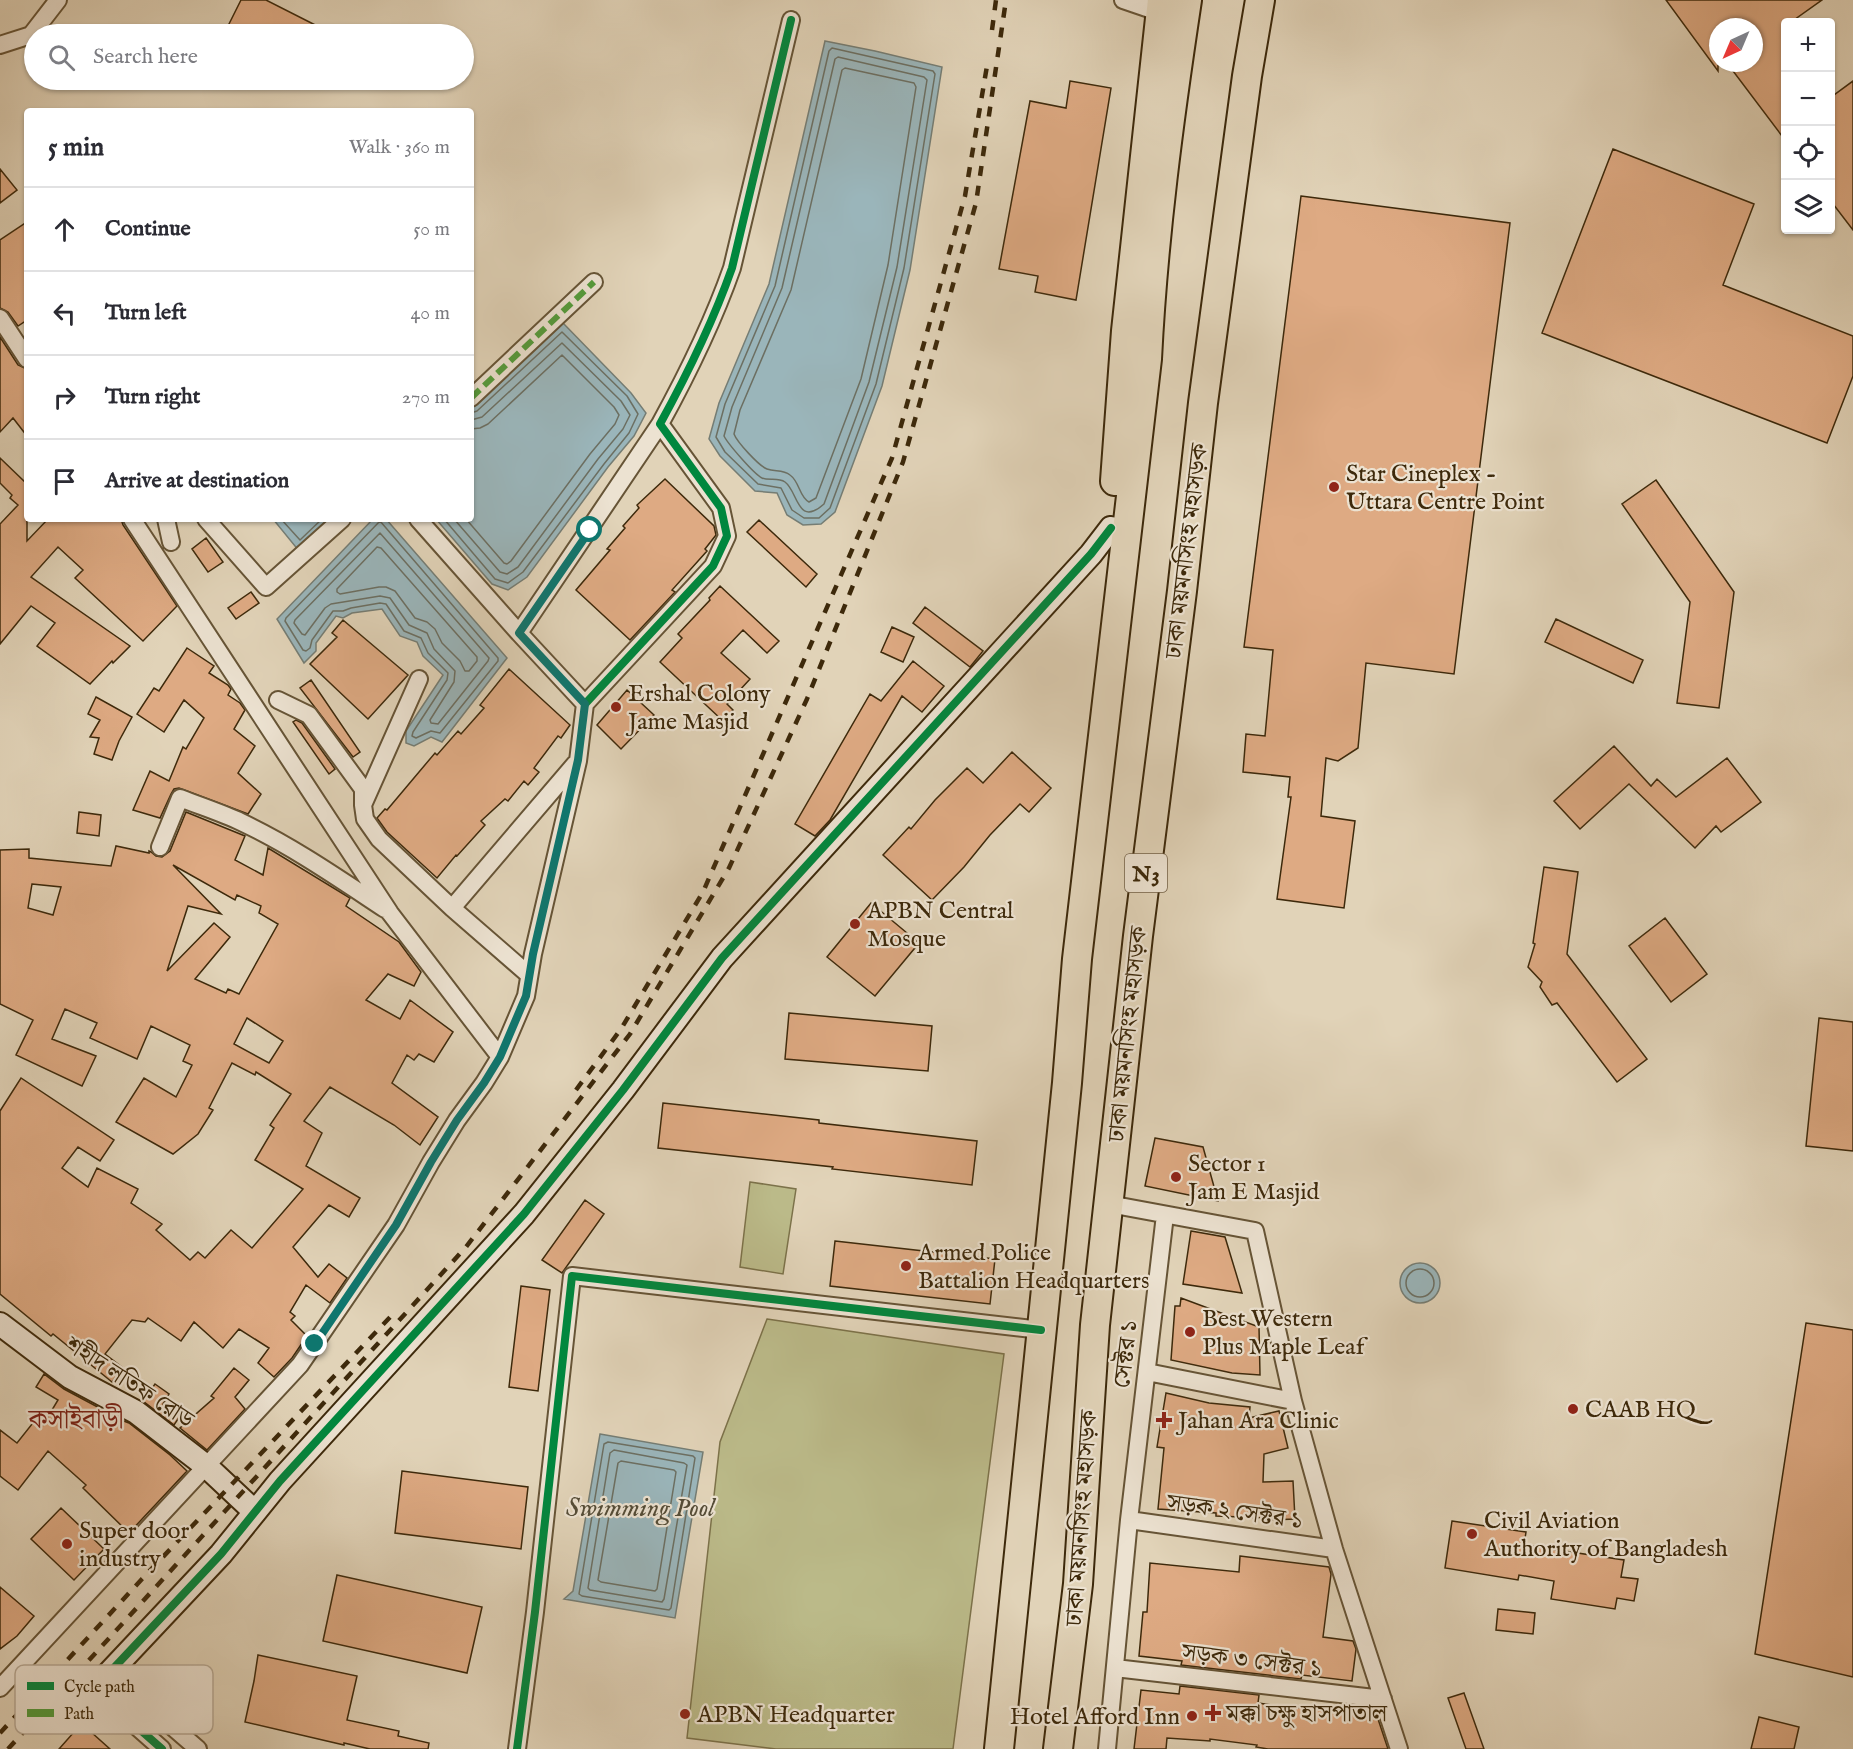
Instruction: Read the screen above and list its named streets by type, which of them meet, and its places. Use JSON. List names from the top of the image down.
{
  "streets": {
    "highway": ["ঢাকা ময়মনসিংহ মহাসড়ক", "N3"],
    "street": [
      "সেক্টর ১",
      "শহীদ লতিফ রোড",
      "সড়ক ২ সেক্টর ১",
      "সড়ক ৩ সেক্টর ১"
    ]
  },
  "crossings": [
    ["সেক্টর ১", "সড়ক ২ সেক্টর ১"],
    ["সেক্টর ১", "সড়ক ৩ সেক্টর ১"]
  ],
  "districts": ["কসাইবাড়ী"],
  "water": ["Swimming Pool"],
  "places": {
    "other": [
      "Star Cineplex - Uttara Centre Point",
      "Ershal Colony Jame Masjid",
      "APBN Central Mosque",
      "Sector 1 Jam E Masjid",
      "Armed Police Battalion Headquarters",
      "Best Western Plus Maple Leaf",
      "CAAB HQ",
      "Civil Aviation Authority of Bangladesh",
      "Super door industry",
      "APBN Headquarter",
      "Hotel Afford Inn"
    ],
    "health": ["Jahan Ara Clinic", "মক্কা চক্ষু হাসপাতাল"]
  },
  "legend": ["Cycle path", "Path"],
  "north": "bottom left",
  "page": {
    "map_buttons": ["+", "−"],
    "search": "Search here",
    "heading": ["5 min", "Walk · 360 m"],
    "list": [
      ["Continue", "50 m"],
      ["Turn left", "40 m"],
      ["Turn right", "270 m"],
      "Arrive at destination"
    ]
  }
}
